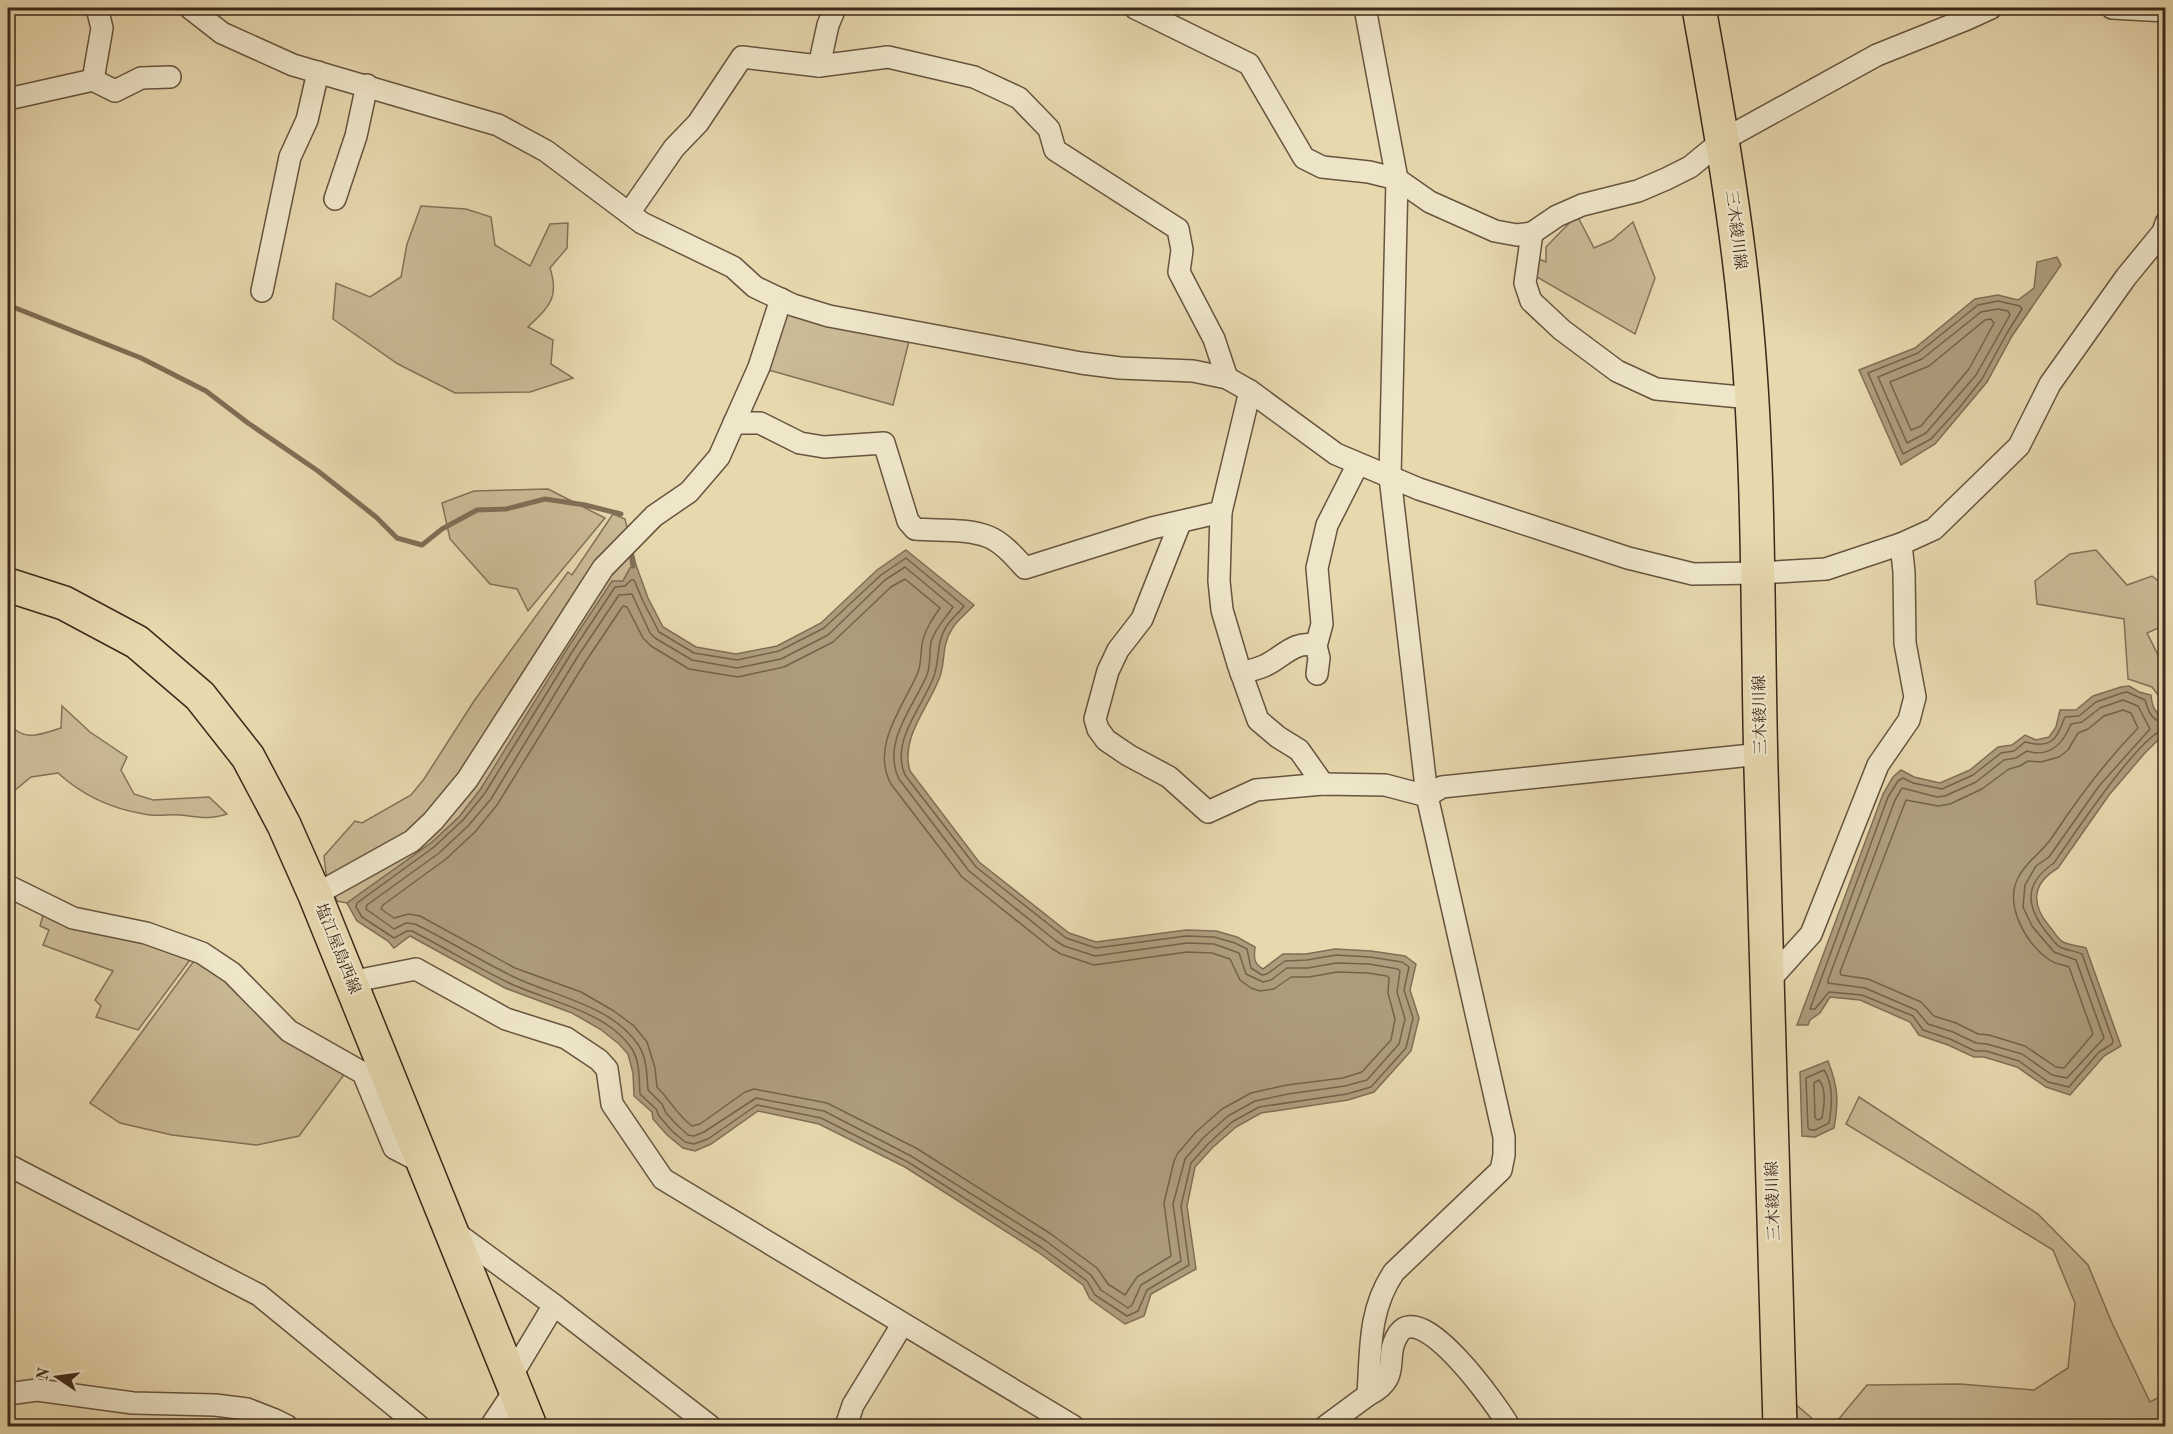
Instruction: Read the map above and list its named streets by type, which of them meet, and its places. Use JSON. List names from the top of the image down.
{
  "streets": {
    "main road": ["三木綾川線", "塩江屋島西線"]
  },
  "north": "left"
}
